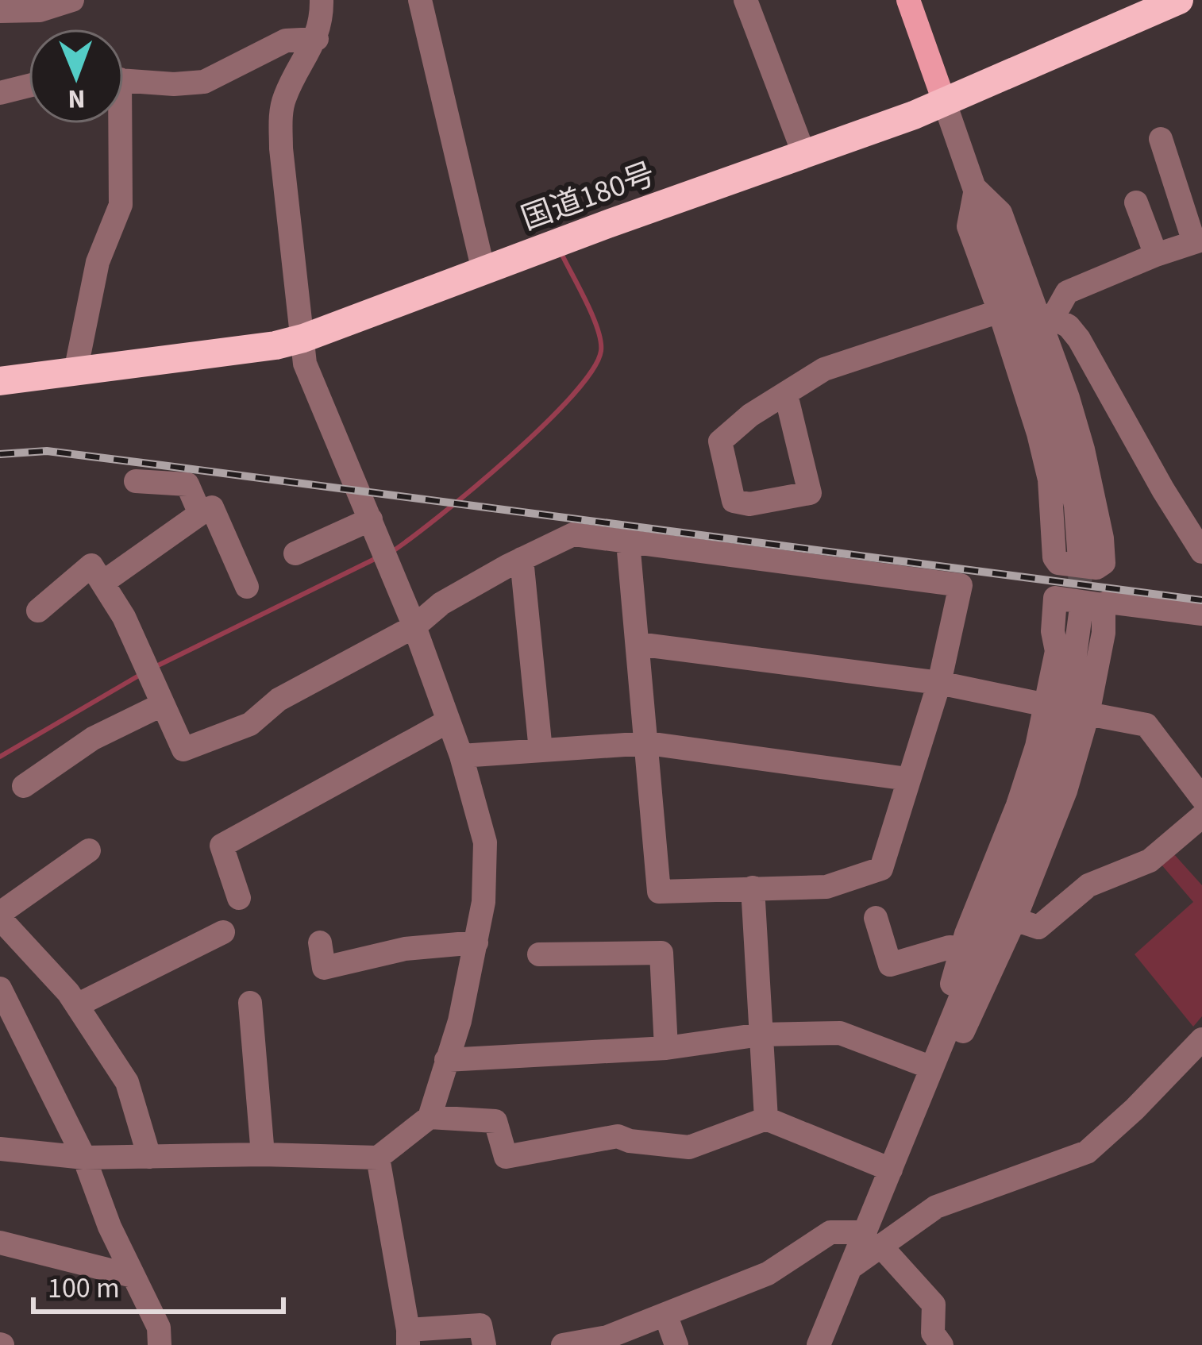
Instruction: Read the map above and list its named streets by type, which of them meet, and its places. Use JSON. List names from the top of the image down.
{
  "streets": {
    "highway": ["国道180号"]
  },
  "scale_bar": "100 m",
  "north": "bottom"
}
